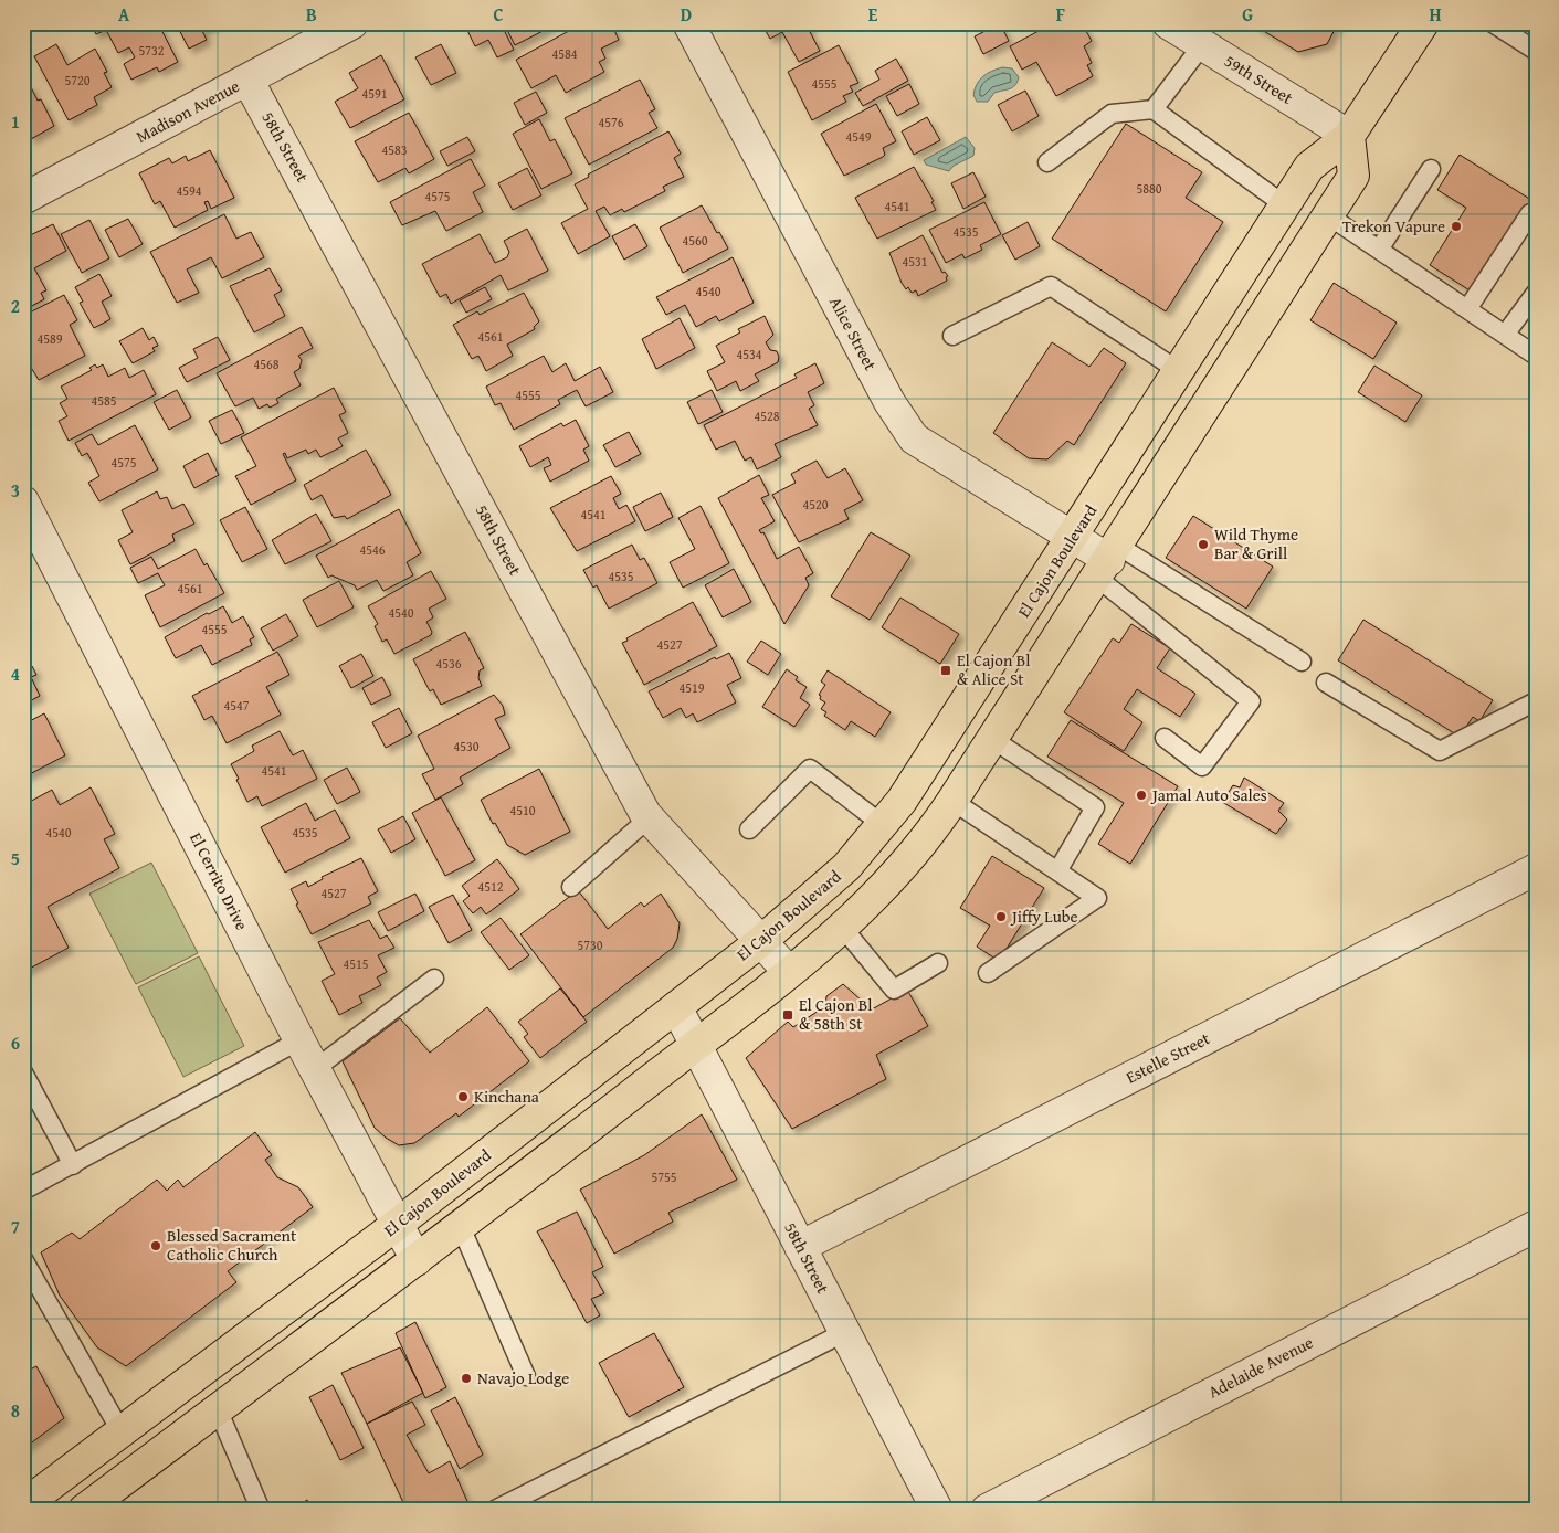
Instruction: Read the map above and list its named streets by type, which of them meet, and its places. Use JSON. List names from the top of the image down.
{
  "streets": {
    "main road": ["El Cajon Boulevard"],
    "street": [
      "59th Street",
      "Madison Avenue",
      "58th Street",
      "Alice Street",
      "El Cerrito Drive",
      "Estelle Street",
      "Adelaide Avenue"
    ]
  },
  "crossings": [
    ["59th Street", "El Cajon Boulevard"],
    ["Madison Avenue", "58th Street"],
    ["58th Street", "El Cajon Boulevard"],
    ["58th Street", "Estelle Street"],
    ["Alice Street", "El Cajon Boulevard"],
    ["El Cajon Boulevard", "El Cerrito Drive"]
  ],
  "places": {
    "other": [
      "Trekon Vapure",
      "Wild Thyme Bar & Grill",
      "Jamal Auto Sales",
      "Jiffy Lube",
      "Kinchana",
      "Blessed Sacrament Catholic Church",
      "Navajo Lodge"
    ],
    "transit": ["El Cajon Bl & Alice St", "El Cajon Bl & 58th St"]
  },
  "house_numbers": [
    "5732",
    "4584",
    "5720",
    "4555",
    "4591",
    "4576",
    "4549",
    "4583",
    "5880",
    "4594",
    "4575",
    "4541",
    "4535",
    "4560",
    "4531",
    "4540",
    "4561",
    "4589",
    "4534",
    "4568",
    "4555",
    "4585",
    "4528",
    "4575",
    "4520",
    "4541",
    "4546",
    "4535",
    "4561",
    "4540",
    "4555",
    "4527",
    "4536",
    "4519",
    "4547",
    "4530",
    "4541",
    "4510",
    "4540",
    "4535",
    "4512",
    "4527",
    "5730",
    "4515",
    "5755"
  ],
  "grid": {
    "columns": [
      "A",
      "B",
      "C",
      "D",
      "E",
      "F",
      "G",
      "H"
    ],
    "rows": [
      "1",
      "2",
      "3",
      "4",
      "5",
      "6",
      "7",
      "8"
    ]
  }
}
